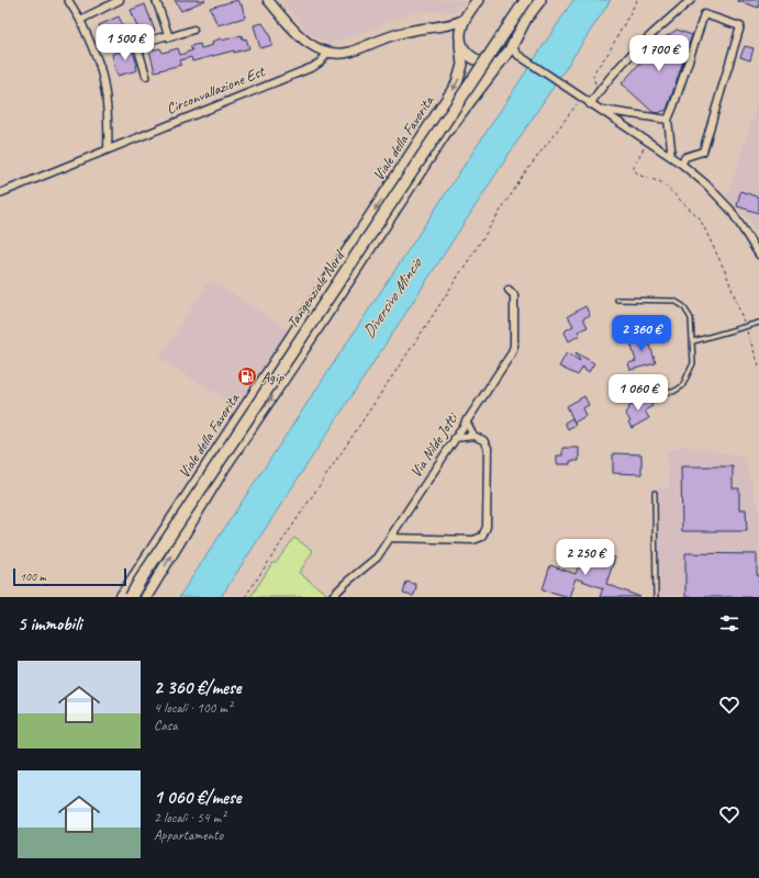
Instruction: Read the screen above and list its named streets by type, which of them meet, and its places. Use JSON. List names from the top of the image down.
{
  "streets": {
    "highway": ["Tangenziale Nord"],
    "main road": ["Viale della Favorita"],
    "street": ["Circonvallazione Est", "Via Nilde Jotti"]
  },
  "water": ["Diversivo Mincio"],
  "places": {
    "fuel station": ["Agip"]
  },
  "scale_bar": "100 m",
  "page": {
    "price": [
      "1 500 €",
      "1 700 €",
      "2 360 €",
      "1 060 €",
      "2 250 €"
    ],
    "scale": "100 m",
    "heading": "5 immobili",
    "list": [
      {
        "name": "2 360 €/mese",
        "note": "4 locali · 100 m² · Casa"
      },
      {
        "name": "1 060 €/mese",
        "note": "2 locali · 54 m² · Appartamento"
      }
    ]
  }
}
